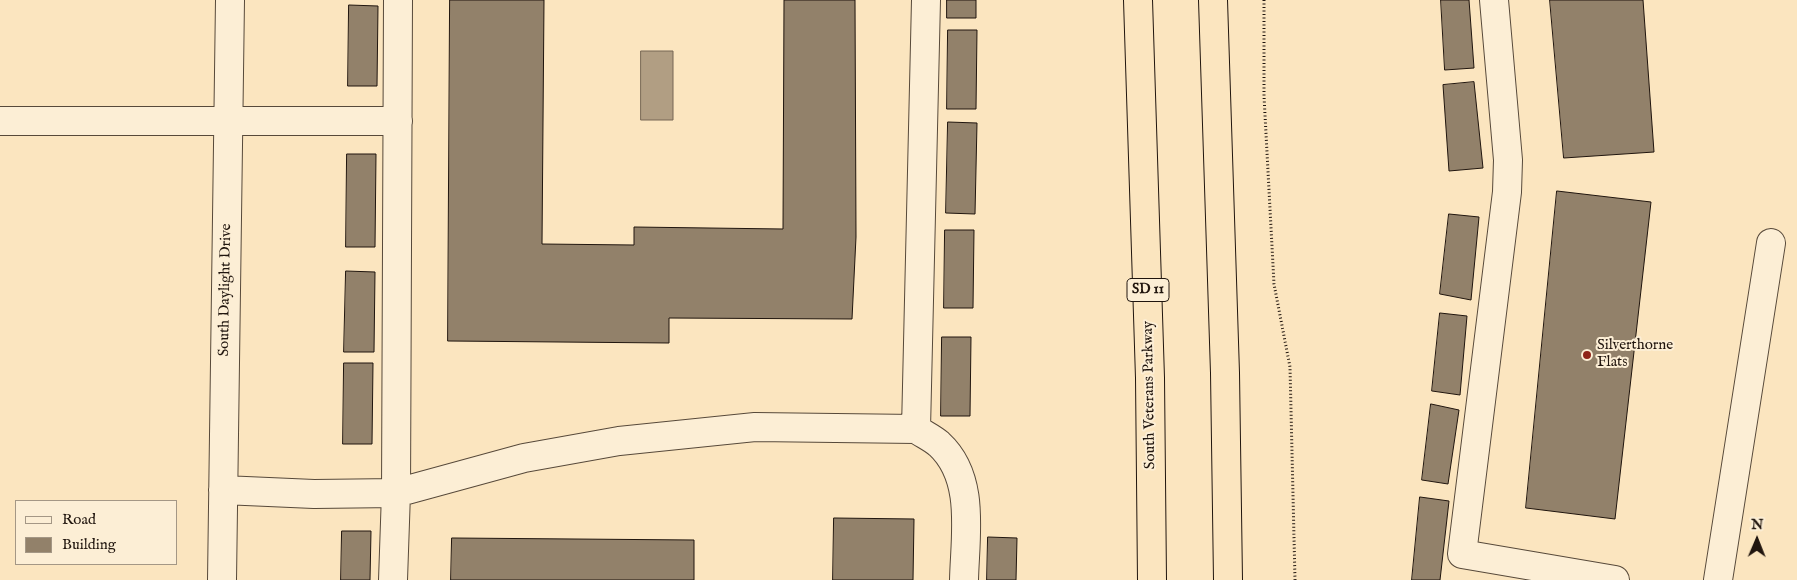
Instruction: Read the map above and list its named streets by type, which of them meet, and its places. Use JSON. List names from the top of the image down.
{
  "streets": {
    "highway": ["SD 11", "South Veterans Parkway"],
    "street": ["South Daylight Drive"]
  },
  "places": ["Silverthorne Flats"],
  "legend": ["Road", "Building"],
  "north": "top"
}
